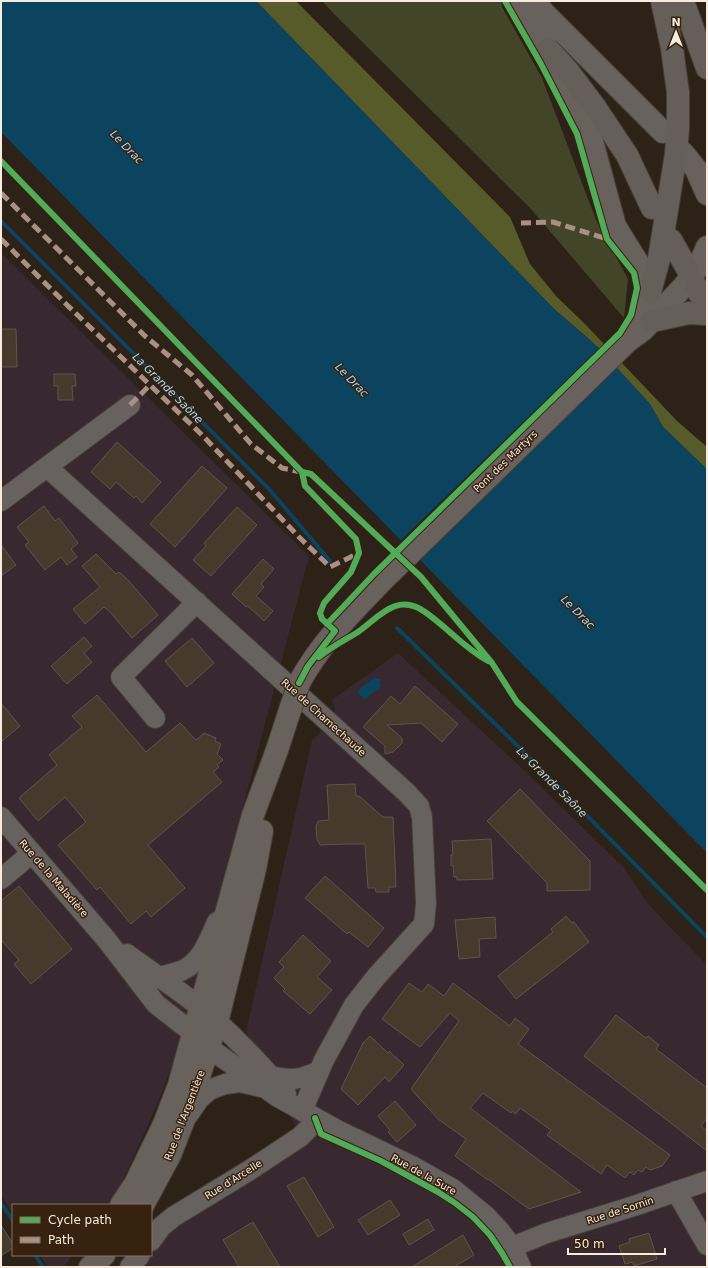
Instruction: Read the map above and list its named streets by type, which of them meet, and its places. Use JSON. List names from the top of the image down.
{
  "streets": {
    "main road": ["Pont des Martyrs", "Rue de l'Argentière"],
    "street": [
      "Rue de Chamechaude",
      "Rue de la Maladière",
      "Rue de la Sure",
      "Rue d'Arcelle",
      "Rue de Sornin"
    ]
  },
  "crossings": [
    ["Pont des Martyrs", "Rue de l'Argentière"],
    ["Rue de Chamechaude", "Rue de la Sure"],
    ["Rue de Chamechaude", "Rue d'Arcelle"],
    ["Rue de la Maladière", "Rue de l'Argentière"],
    ["Rue de la Maladière", "Rue de la Sure"],
    ["Rue de l'Argentière", "Rue de la Sure"],
    ["Rue de la Sure", "Rue d'Arcelle"],
    ["Rue de la Sure", "Rue de Sornin"]
  ],
  "water": ["Le Drac", "La Grande Saône"],
  "legend": ["Cycle path", "Path"],
  "scale_bar": "50 m",
  "north": "top"
}
